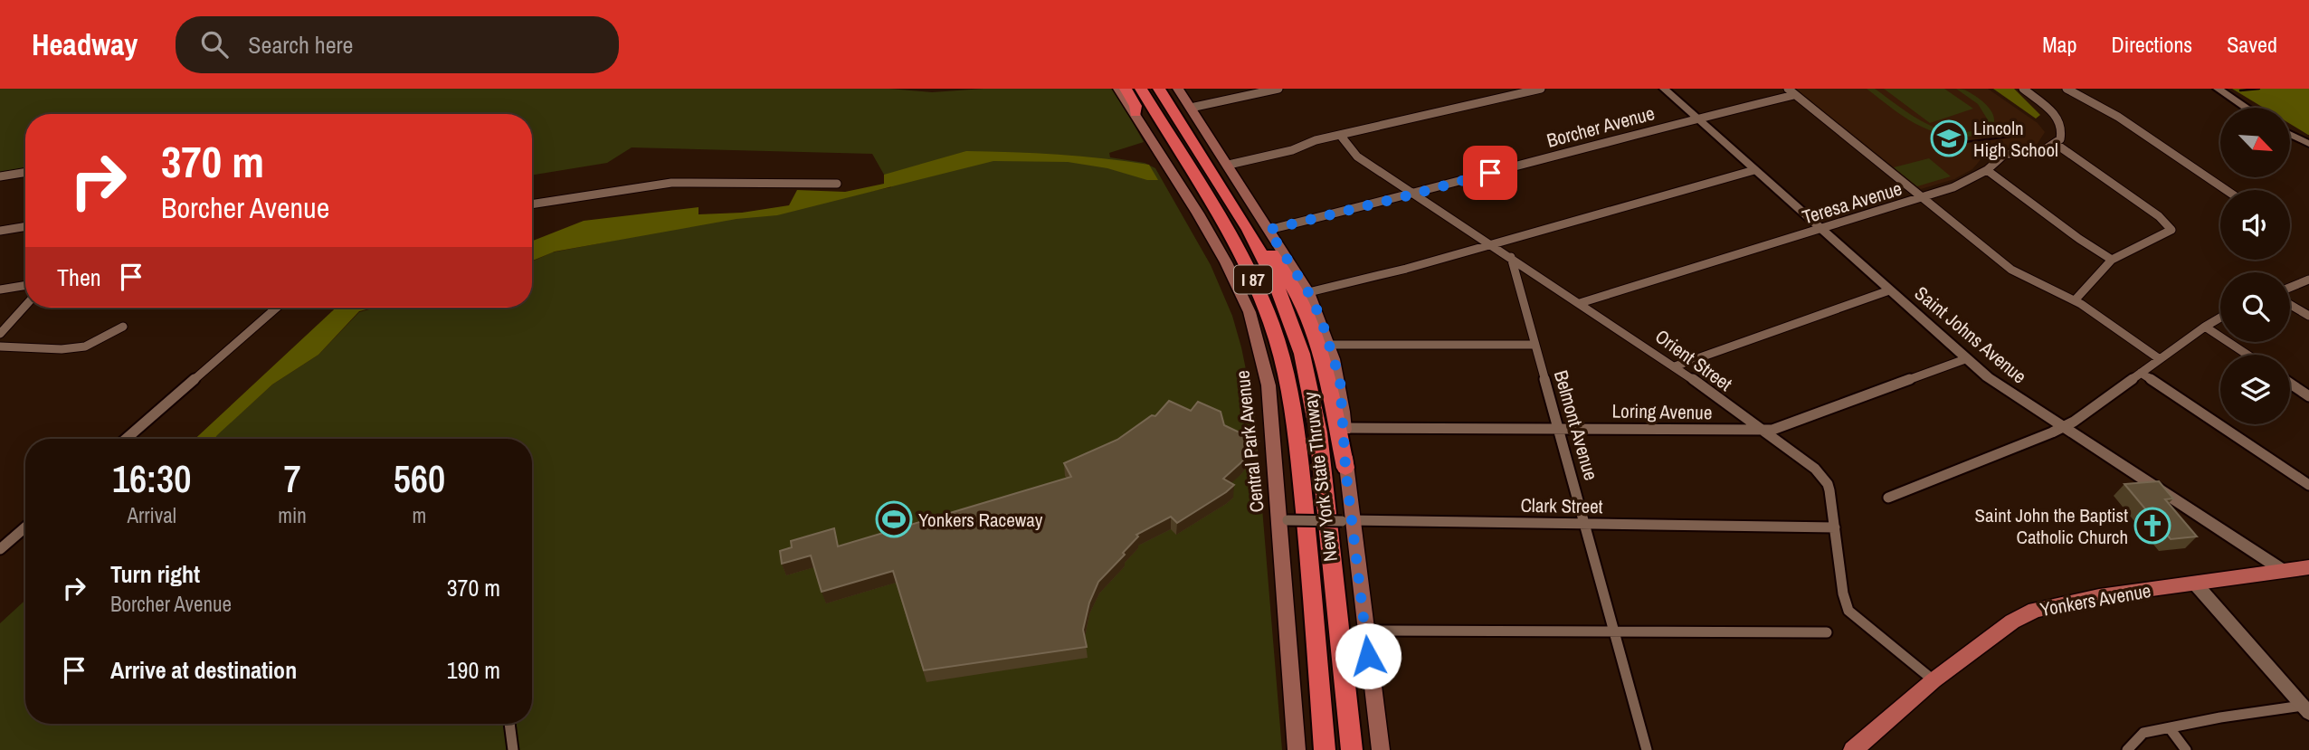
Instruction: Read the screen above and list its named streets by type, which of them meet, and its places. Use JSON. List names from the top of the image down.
{
  "streets": {
    "highway": ["I 87", "New York State Thruway"],
    "main road": ["Central Park Avenue", "Yonkers Avenue"],
    "street": [
      "Borcher Avenue",
      "Teresa Avenue",
      "Saint Johns Avenue",
      "Orient Street",
      "Loring Avenue",
      "Belmont Avenue",
      "Clark Street"
    ]
  },
  "crossings": [
    ["Borcher Avenue", "Saint Johns Avenue"],
    ["Borcher Avenue", "Orient Street"],
    ["Teresa Avenue", "Saint Johns Avenue"],
    ["Teresa Avenue", "Orient Street"],
    ["Saint Johns Avenue", "Loring Avenue"],
    ["Saint Johns Avenue", "Yonkers Avenue"],
    ["Orient Street", "Loring Avenue"],
    ["Orient Street", "Belmont Avenue"],
    ["Orient Street", "Clark Street"],
    ["Orient Street", "Yonkers Avenue"],
    ["Loring Avenue", "Belmont Avenue"],
    ["Belmont Avenue", "Clark Street"],
    ["Central Park Avenue", "Clark Street"]
  ],
  "places": {
    "school or university": ["Lincoln High School"],
    "sports": ["Yonkers Raceway"],
    "church": ["Saint John the Baptist Catholic Church"]
  },
  "north": "bottom right",
  "page": {
    "header": "Headway",
    "search": "Search here",
    "nav": ["Map", "Directions", "Saved"],
    "turn": ["370 m", "Borcher Avenue"],
    "then": "Then",
    "eta": [
      "16:30",
      "Arrival",
      "7",
      "min",
      "560",
      "m"
    ],
    "list": [
      {
        "name": "Turn right",
        "note": "Borcher Avenue",
        "value": "370 m"
      },
      {
        "name": "Arrive at destination",
        "value": "190 m"
      }
    ]
  }
}
